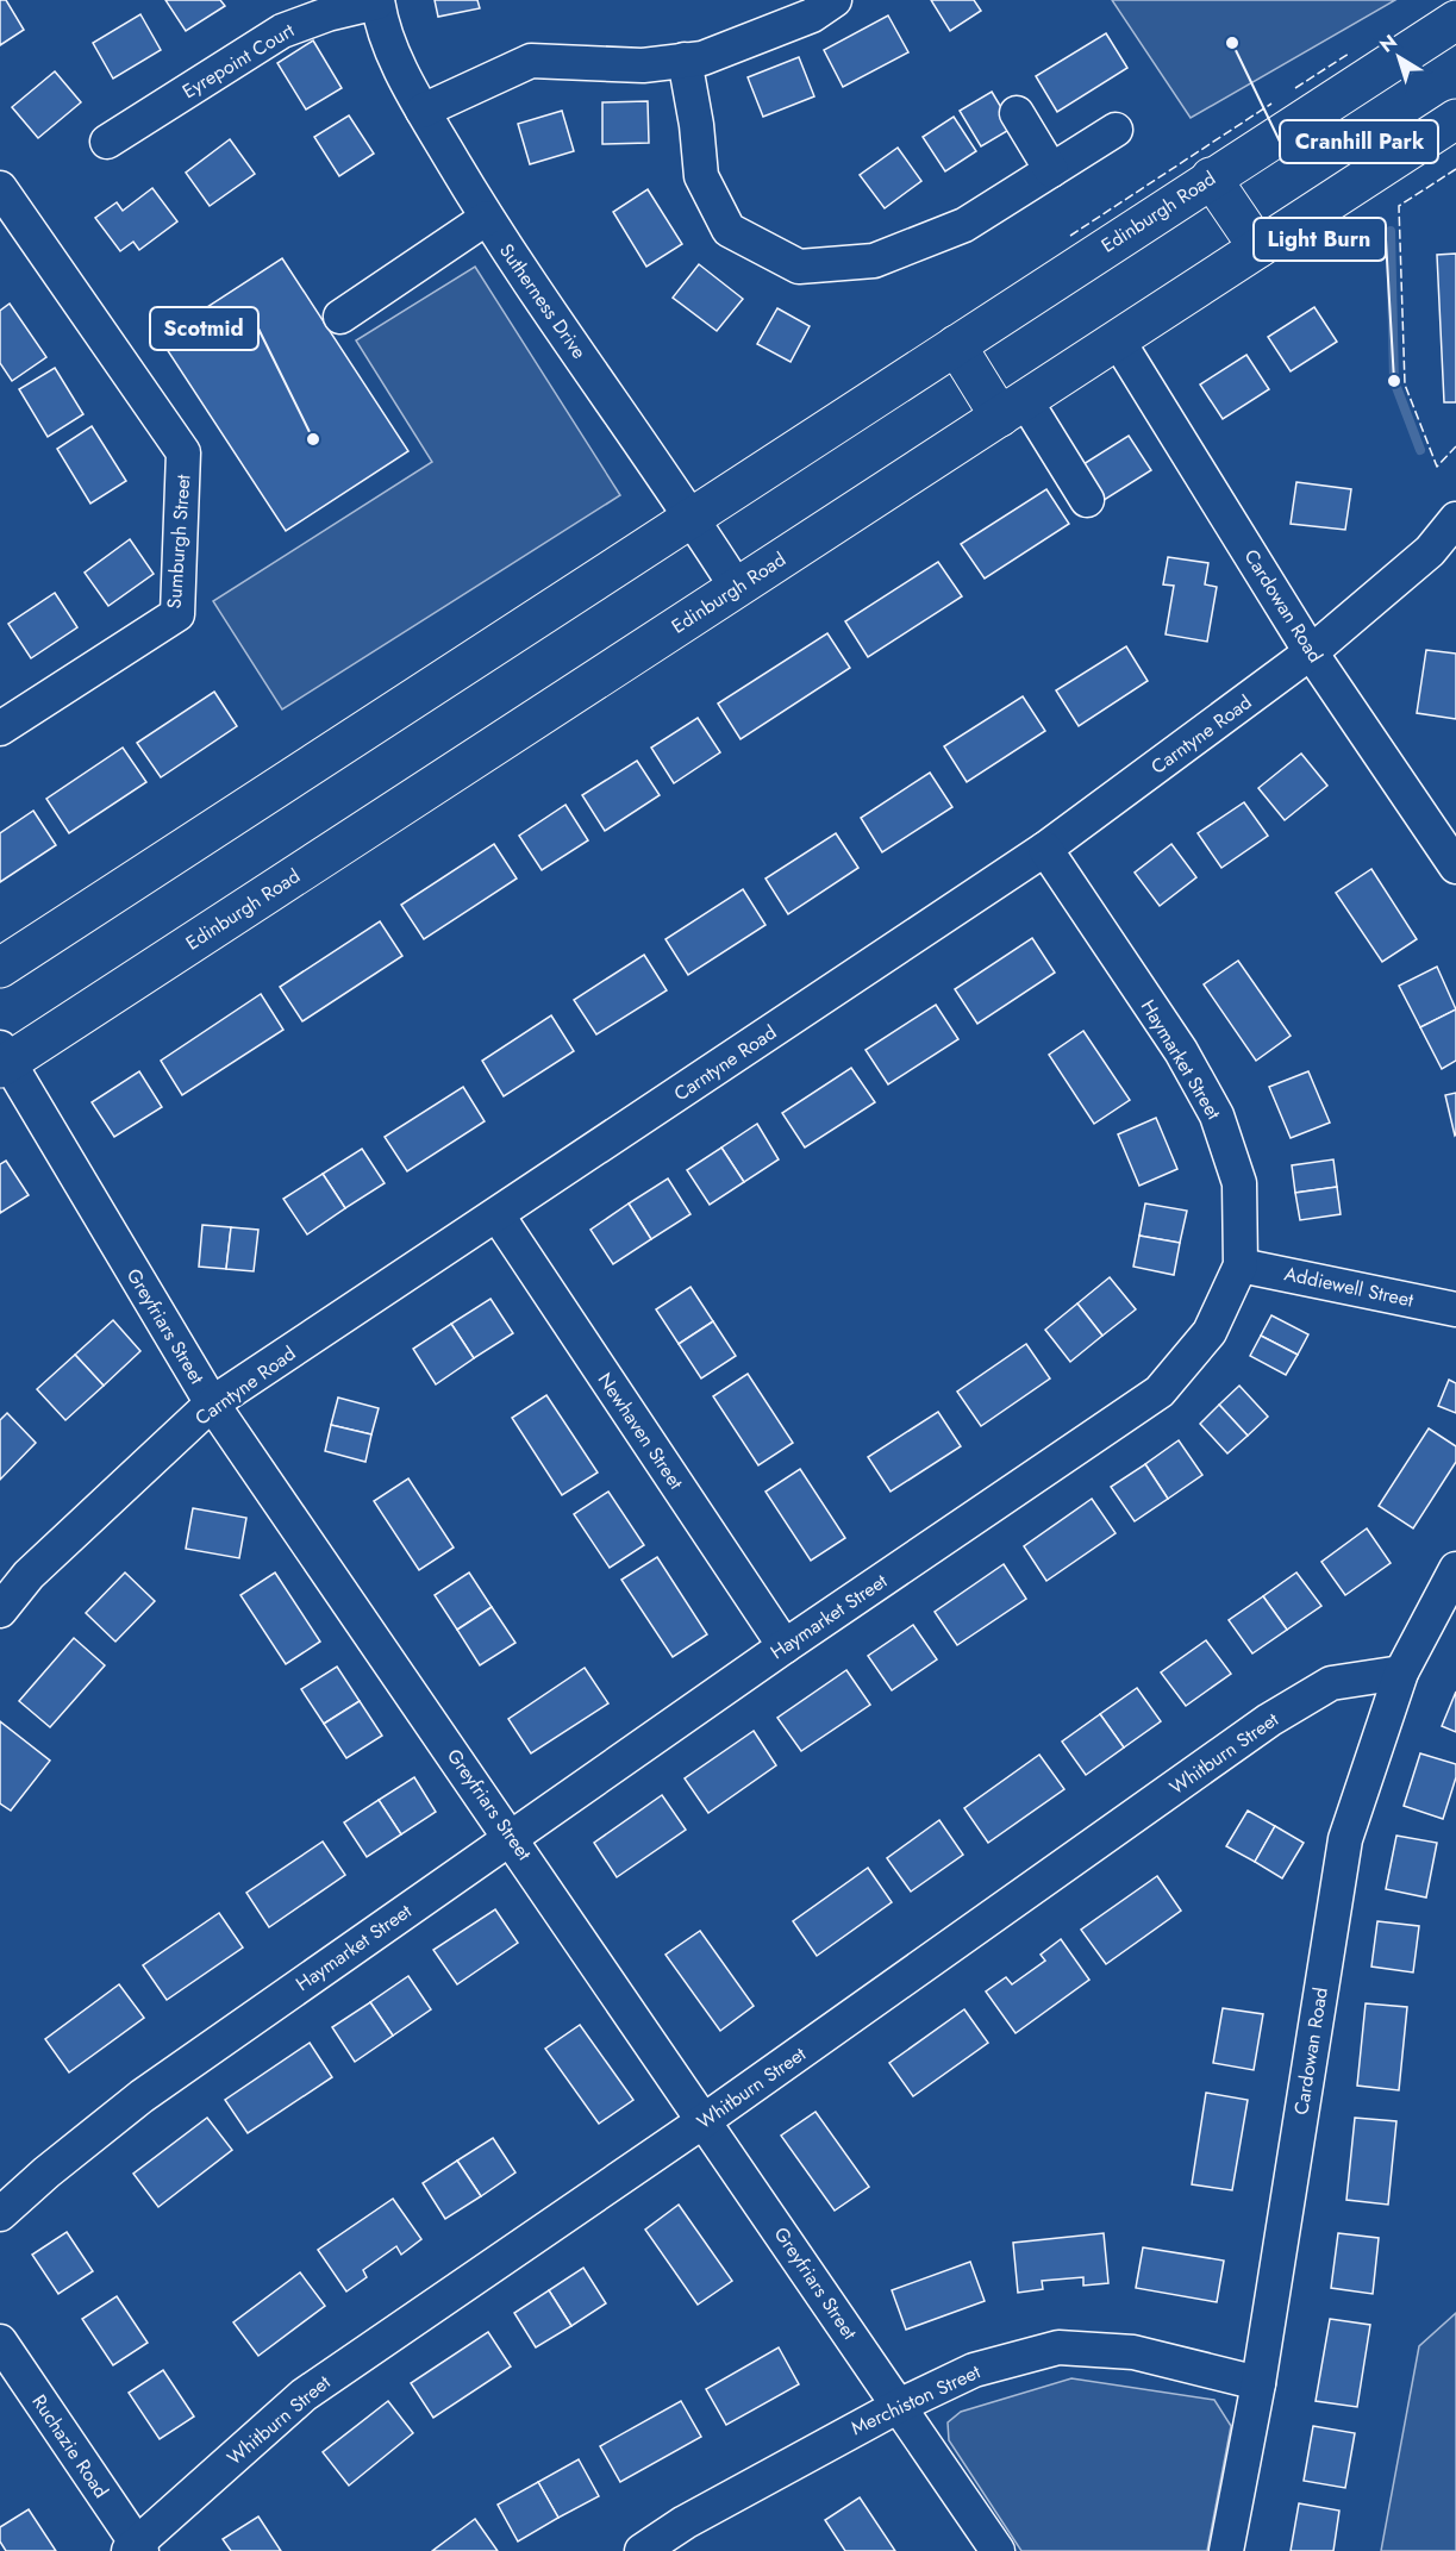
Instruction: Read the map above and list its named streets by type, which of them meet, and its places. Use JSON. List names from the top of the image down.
{
  "streets": {
    "main road": ["Edinburgh Road"],
    "street": [
      "Eyrepoint Court",
      "Sutherness Drive",
      "Sumburgh Street",
      "Cardowan Road",
      "Carntyne Road",
      "Haymarket Street",
      "Addiewell Street",
      "Greyfriars Street",
      "Newhaven Street",
      "Whitburn Street",
      "Merchiston Street",
      "Ruchazie Road"
    ]
  },
  "crossings": [
    ["Eyrepoint Court", "Sutherness Drive"],
    ["Edinburgh Road", "Sutherness Drive"],
    ["Edinburgh Road", "Cardowan Road"],
    ["Edinburgh Road", "Greyfriars Street"],
    ["Cardowan Road", "Carntyne Road"],
    ["Cardowan Road", "Whitburn Street"],
    ["Cardowan Road", "Merchiston Street"],
    ["Carntyne Road", "Haymarket Street"],
    ["Carntyne Road", "Greyfriars Street"],
    ["Carntyne Road", "Newhaven Street"],
    ["Haymarket Street", "Addiewell Street"],
    ["Haymarket Street", "Greyfriars Street"],
    ["Haymarket Street", "Newhaven Street"],
    ["Greyfriars Street", "Whitburn Street"],
    ["Greyfriars Street", "Merchiston Street"],
    ["Whitburn Street", "Ruchazie Road"]
  ],
  "places": ["Cranhill Park", "Light Burn", "Scotmid"],
  "north": "top left"
}
